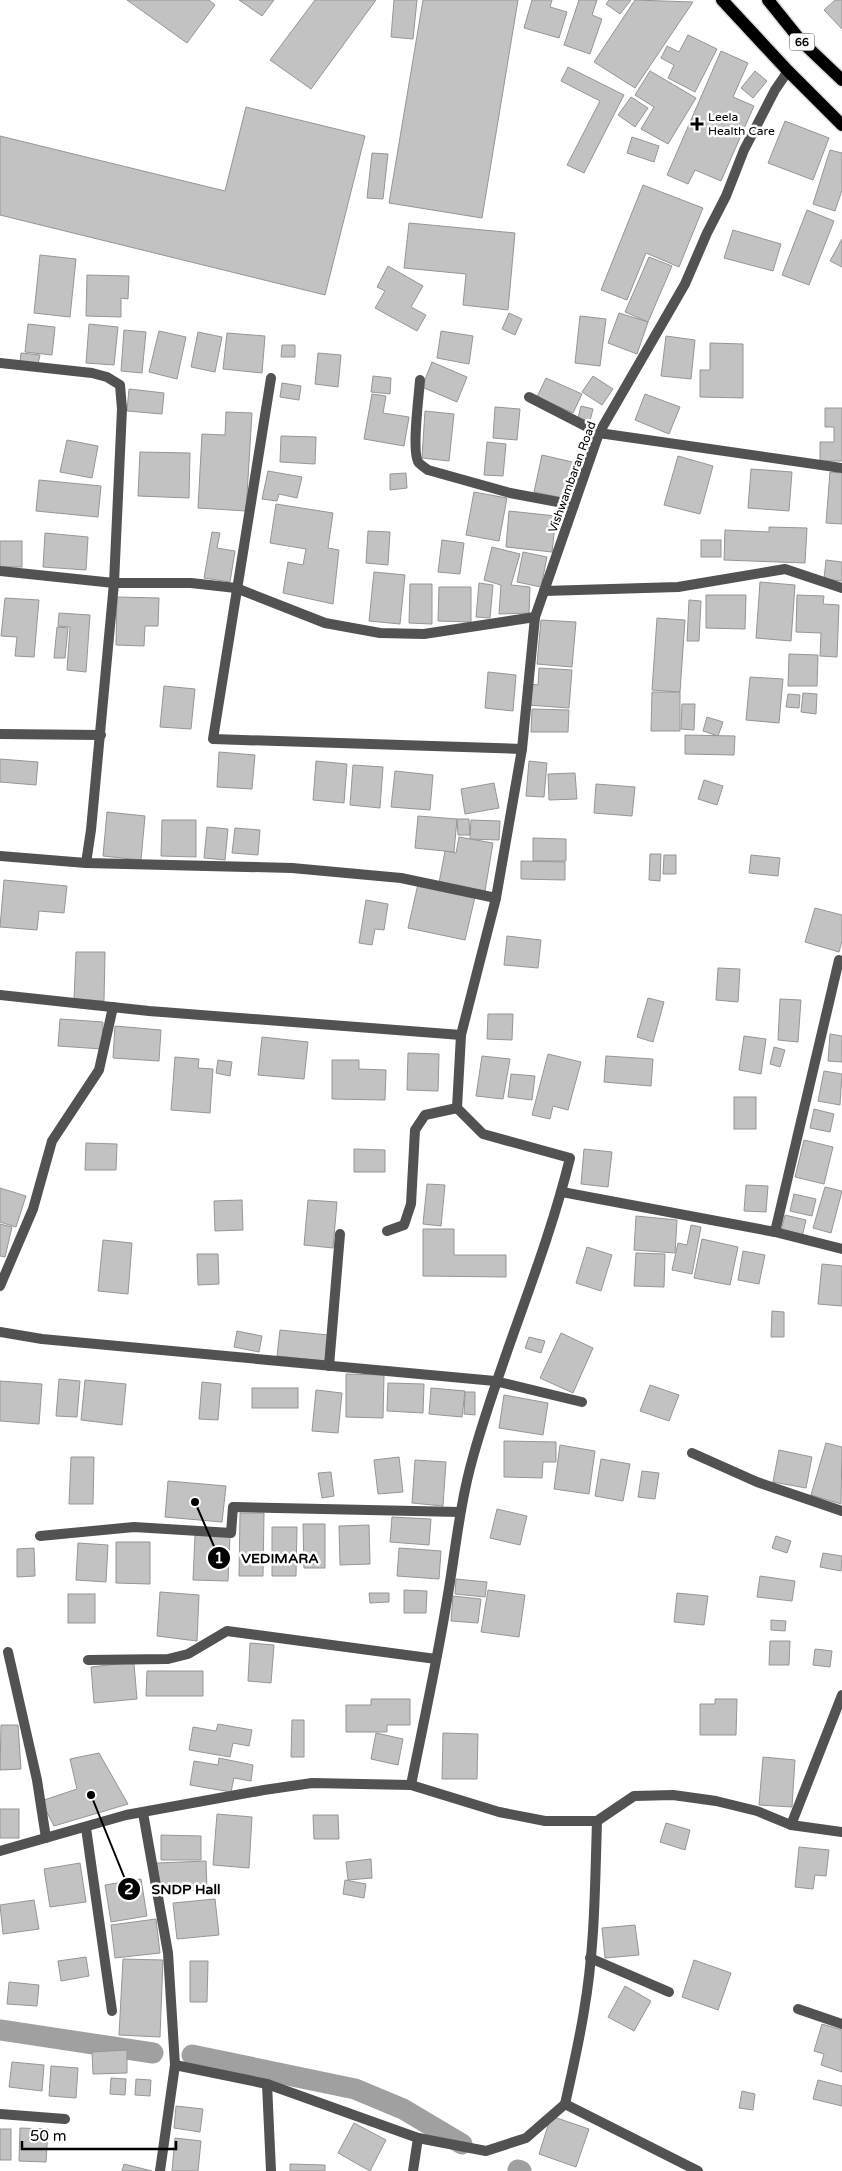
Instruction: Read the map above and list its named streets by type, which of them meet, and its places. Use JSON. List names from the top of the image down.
{
  "streets": {
    "main road": ["66"],
    "street": ["Vishwambaran Road"]
  },
  "places": {
    "health": ["Leela Health Care"],
    "other": ["VEDIMARA", "SNDP Hall"]
  },
  "scale_bar": "50 m"
}
